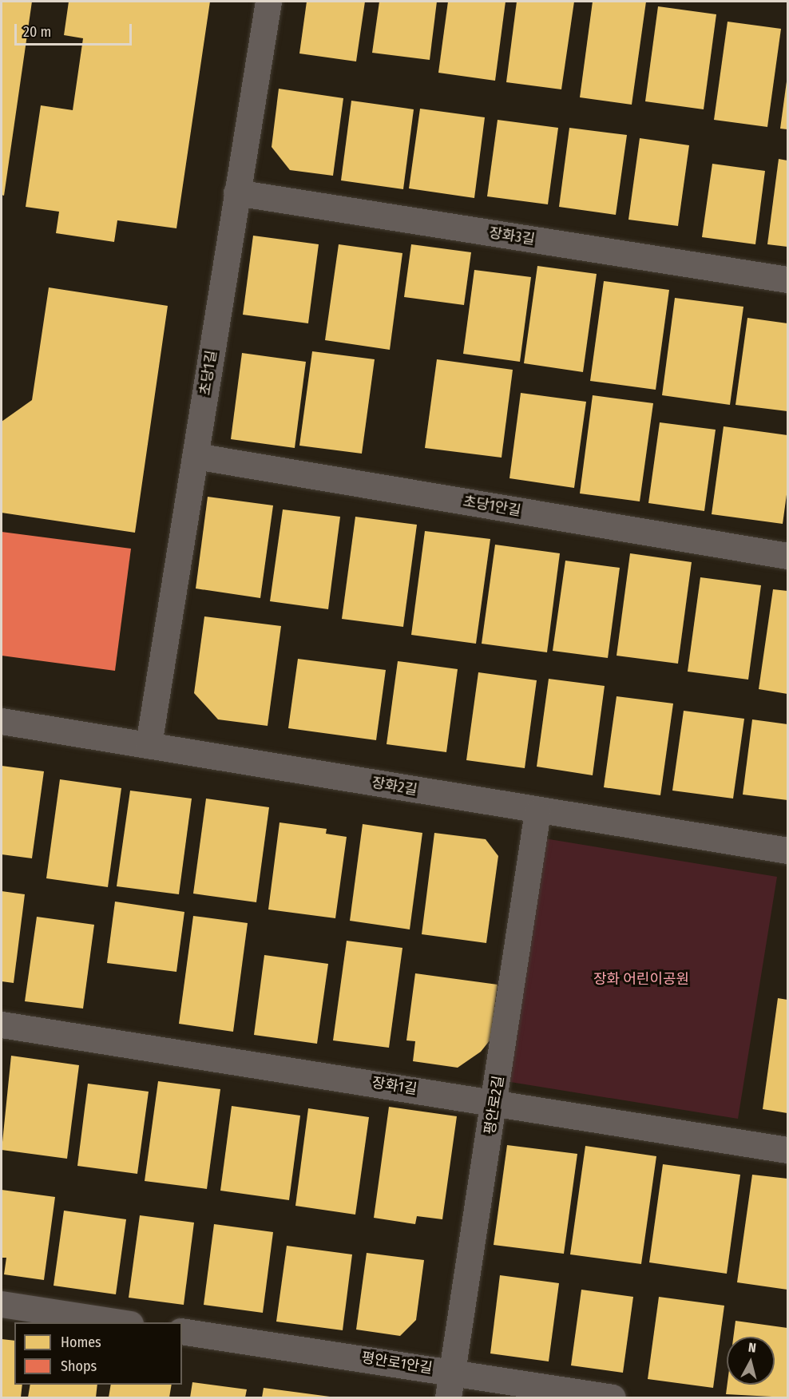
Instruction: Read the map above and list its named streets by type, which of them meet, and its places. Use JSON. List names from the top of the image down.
{
  "streets": {
    "street": [
      "장화3길",
      "초당1길",
      "초당1안길",
      "장화2길",
      "장화1길",
      "평안로2길",
      "평안로1안길"
    ]
  },
  "crossings": [
    ["장화3길", "초당1길"],
    ["초당1길", "초당1안길"],
    ["초당1길", "장화2길"],
    ["장화2길", "평안로2길"],
    ["장화1길", "평안로2길"],
    ["평안로2길", "평안로1안길"]
  ],
  "parks": ["장화 어린이공원"],
  "legend": ["Homes", "Shops"],
  "scale_bar": "20 m",
  "north": "top"
}
